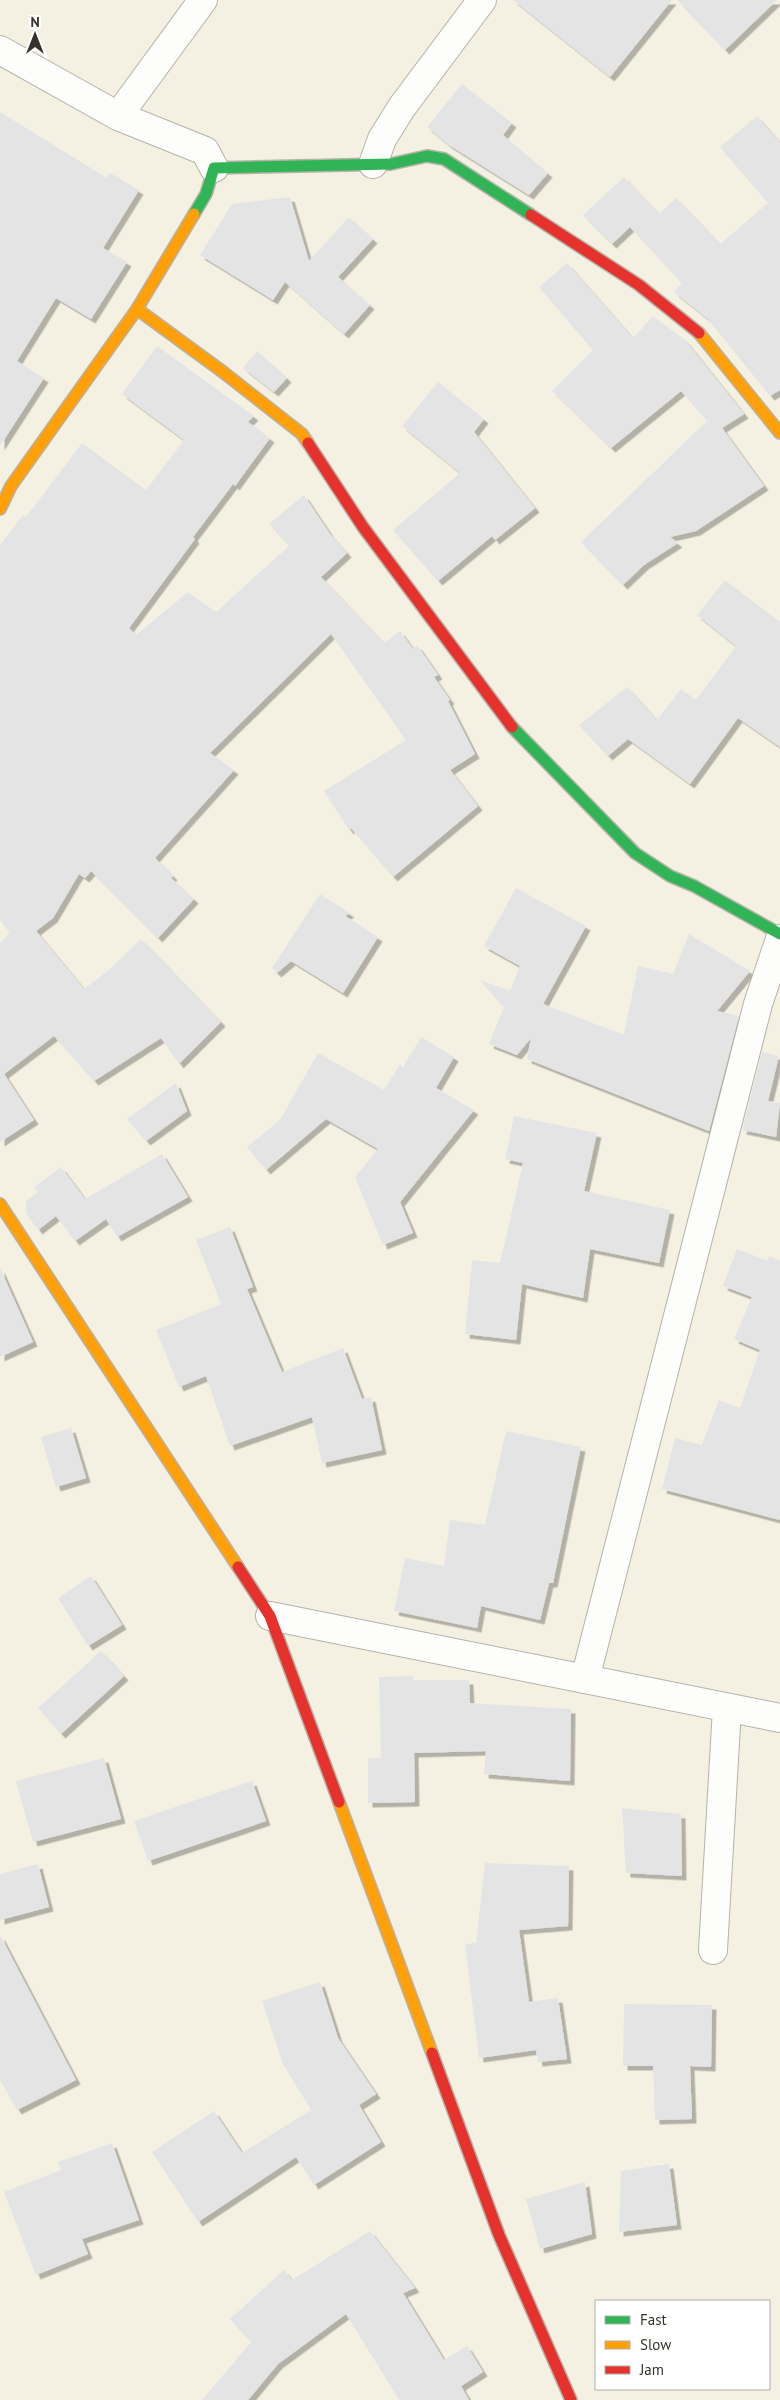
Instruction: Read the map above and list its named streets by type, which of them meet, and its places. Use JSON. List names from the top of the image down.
{
  "legend": ["Fast", "Slow", "Jam"],
  "north": "top"
}
